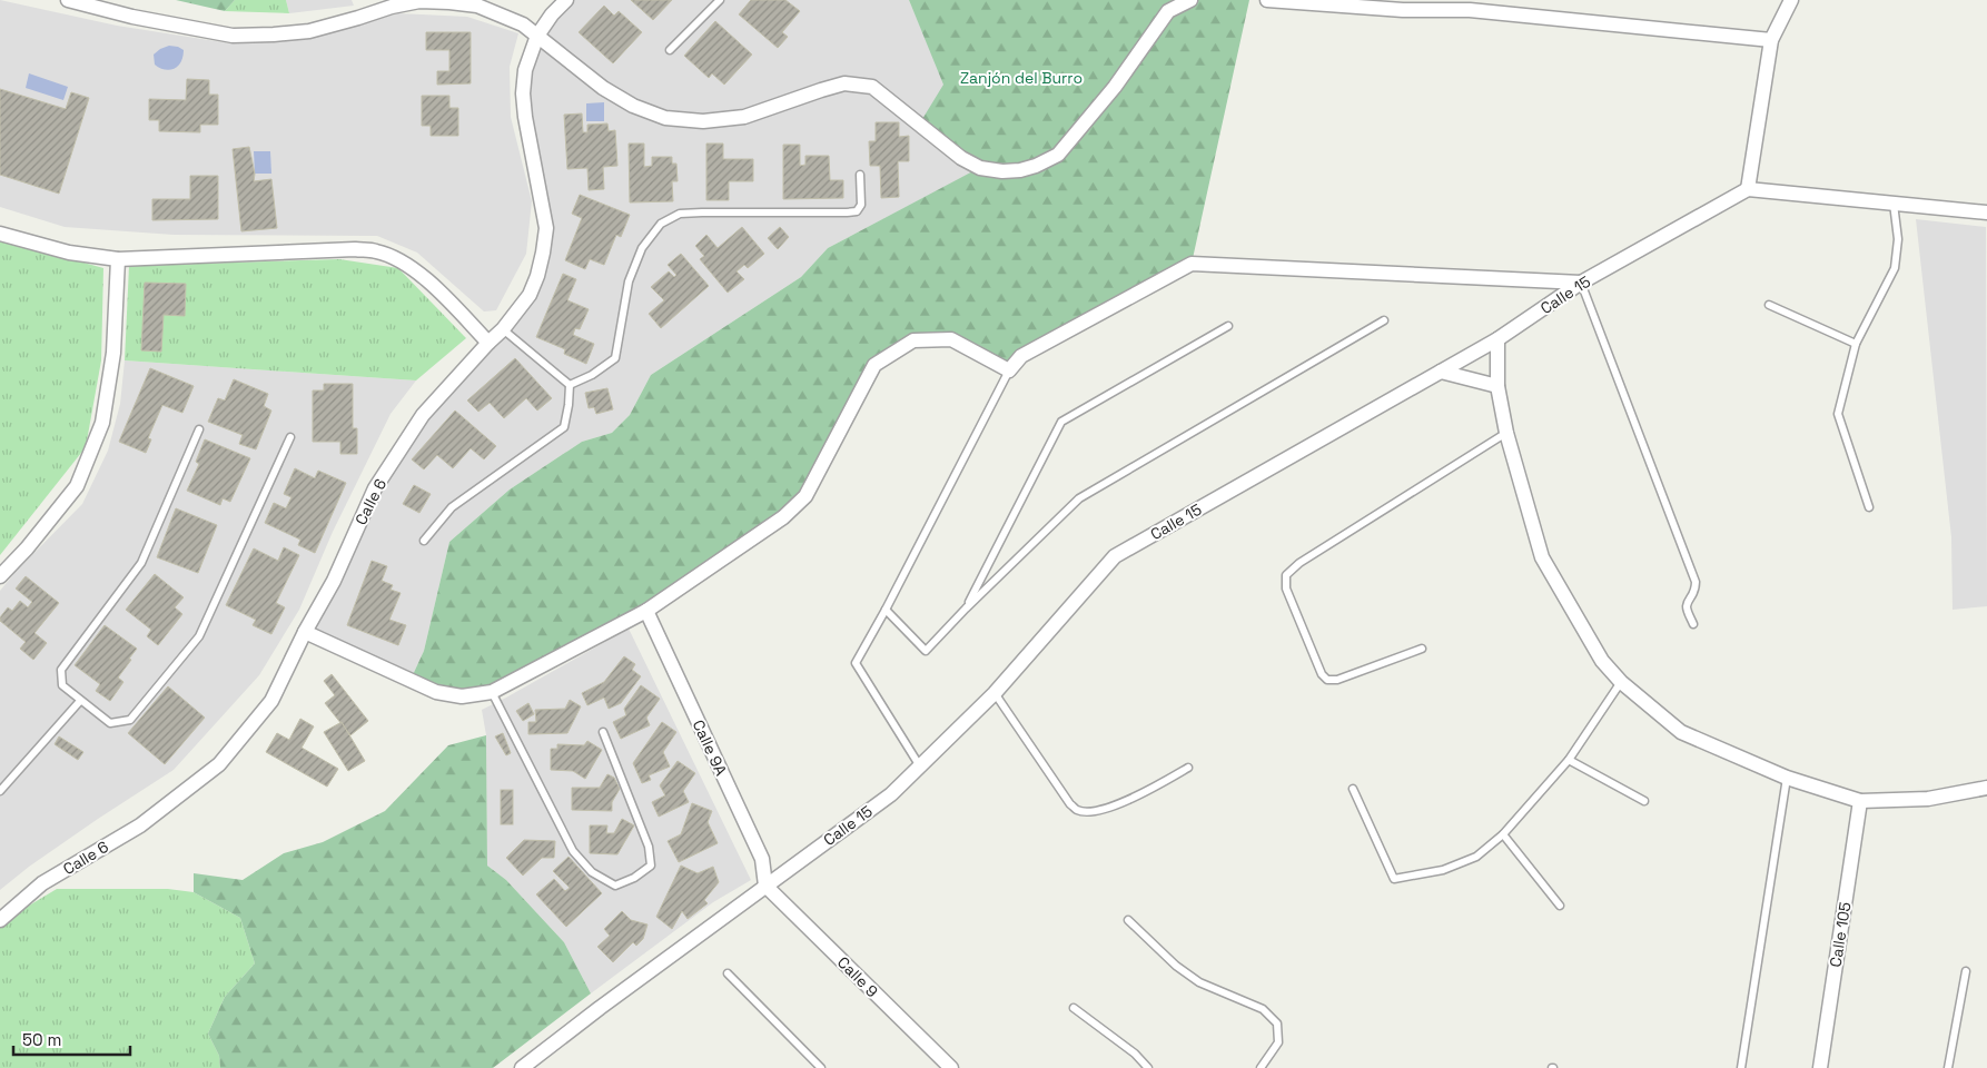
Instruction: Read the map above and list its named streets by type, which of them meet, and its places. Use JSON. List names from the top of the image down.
{
  "streets": {
    "street": [
      "Calle 15",
      "Calle 6",
      "Calle 9A",
      "Calle 105",
      "Calle 9"
    ]
  },
  "crossings": [
    ["Calle 15", "Calle 9A"],
    ["Calle 15", "Calle 9"],
    ["Calle 9A", "Calle 9"]
  ],
  "parks": ["Zanjón del Burro"],
  "scale_bar": "50 m"
}
